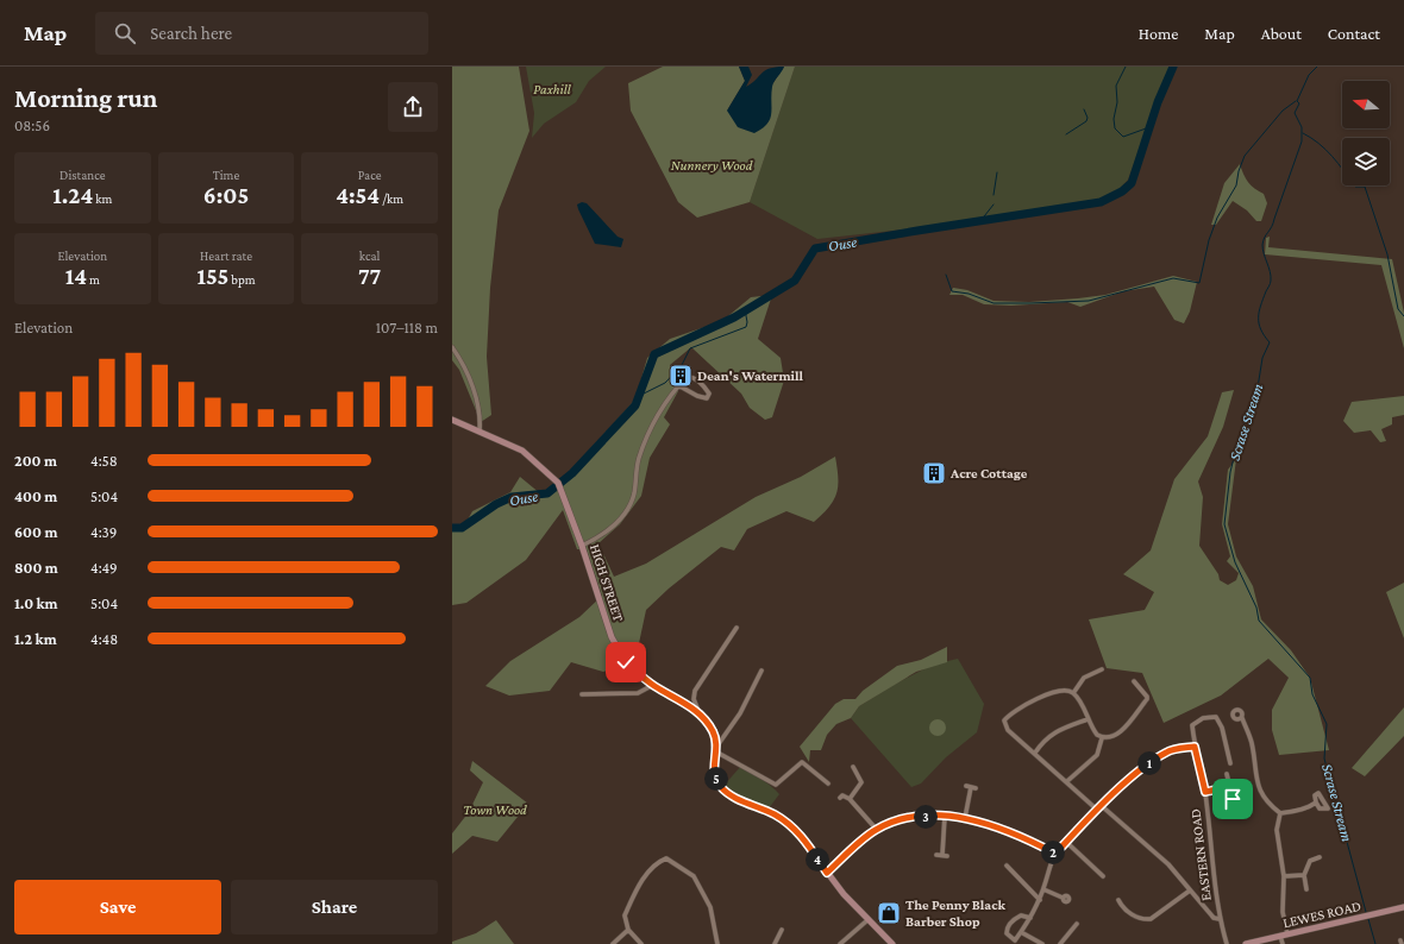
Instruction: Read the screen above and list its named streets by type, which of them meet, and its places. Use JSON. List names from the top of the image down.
{
  "streets": {
    "main road": ["HIGH STREET", "LEWES ROAD"],
    "street": ["EASTERN ROAD"]
  },
  "water": ["Ouse", "Scrase Stream"],
  "parks": ["Paxhill", "Nunnery Wood", "Town Wood"],
  "places": {
    "building": ["Dean's Watermill", "Acre Cottage"],
    "shop": ["The Penny Black Barber Shop"]
  },
  "north": "left",
  "page": {
    "header": "Map",
    "search": "Search here",
    "nav": [
      "Home",
      "Map",
      "About",
      "Contact"
    ],
    "heading": ["Morning run", "08:56"],
    "stats": [
      ["Distance", "1.24 km"],
      ["Time", "6:05"],
      ["Pace", "4:54 /km"],
      ["Elevation", "14 m"],
      ["Heart rate", "155 bpm"],
      ["kcal", "77"]
    ],
    "chart": ["Elevation", "107–118 m"],
    "list": [
      {
        "name": "200 m",
        "note": "4:58"
      },
      {
        "name": "400 m",
        "note": "5:04"
      },
      {
        "name": "600 m",
        "note": "4:39"
      },
      {
        "name": "800 m",
        "note": "4:49"
      },
      {
        "name": "1.0 km",
        "note": "5:04"
      },
      {
        "name": "1.2 km",
        "note": "4:48"
      }
    ],
    "pins": [
      "1",
      "5",
      "3",
      "2",
      "4"
    ],
    "buttons": ["Save", "Share"]
  }
}
